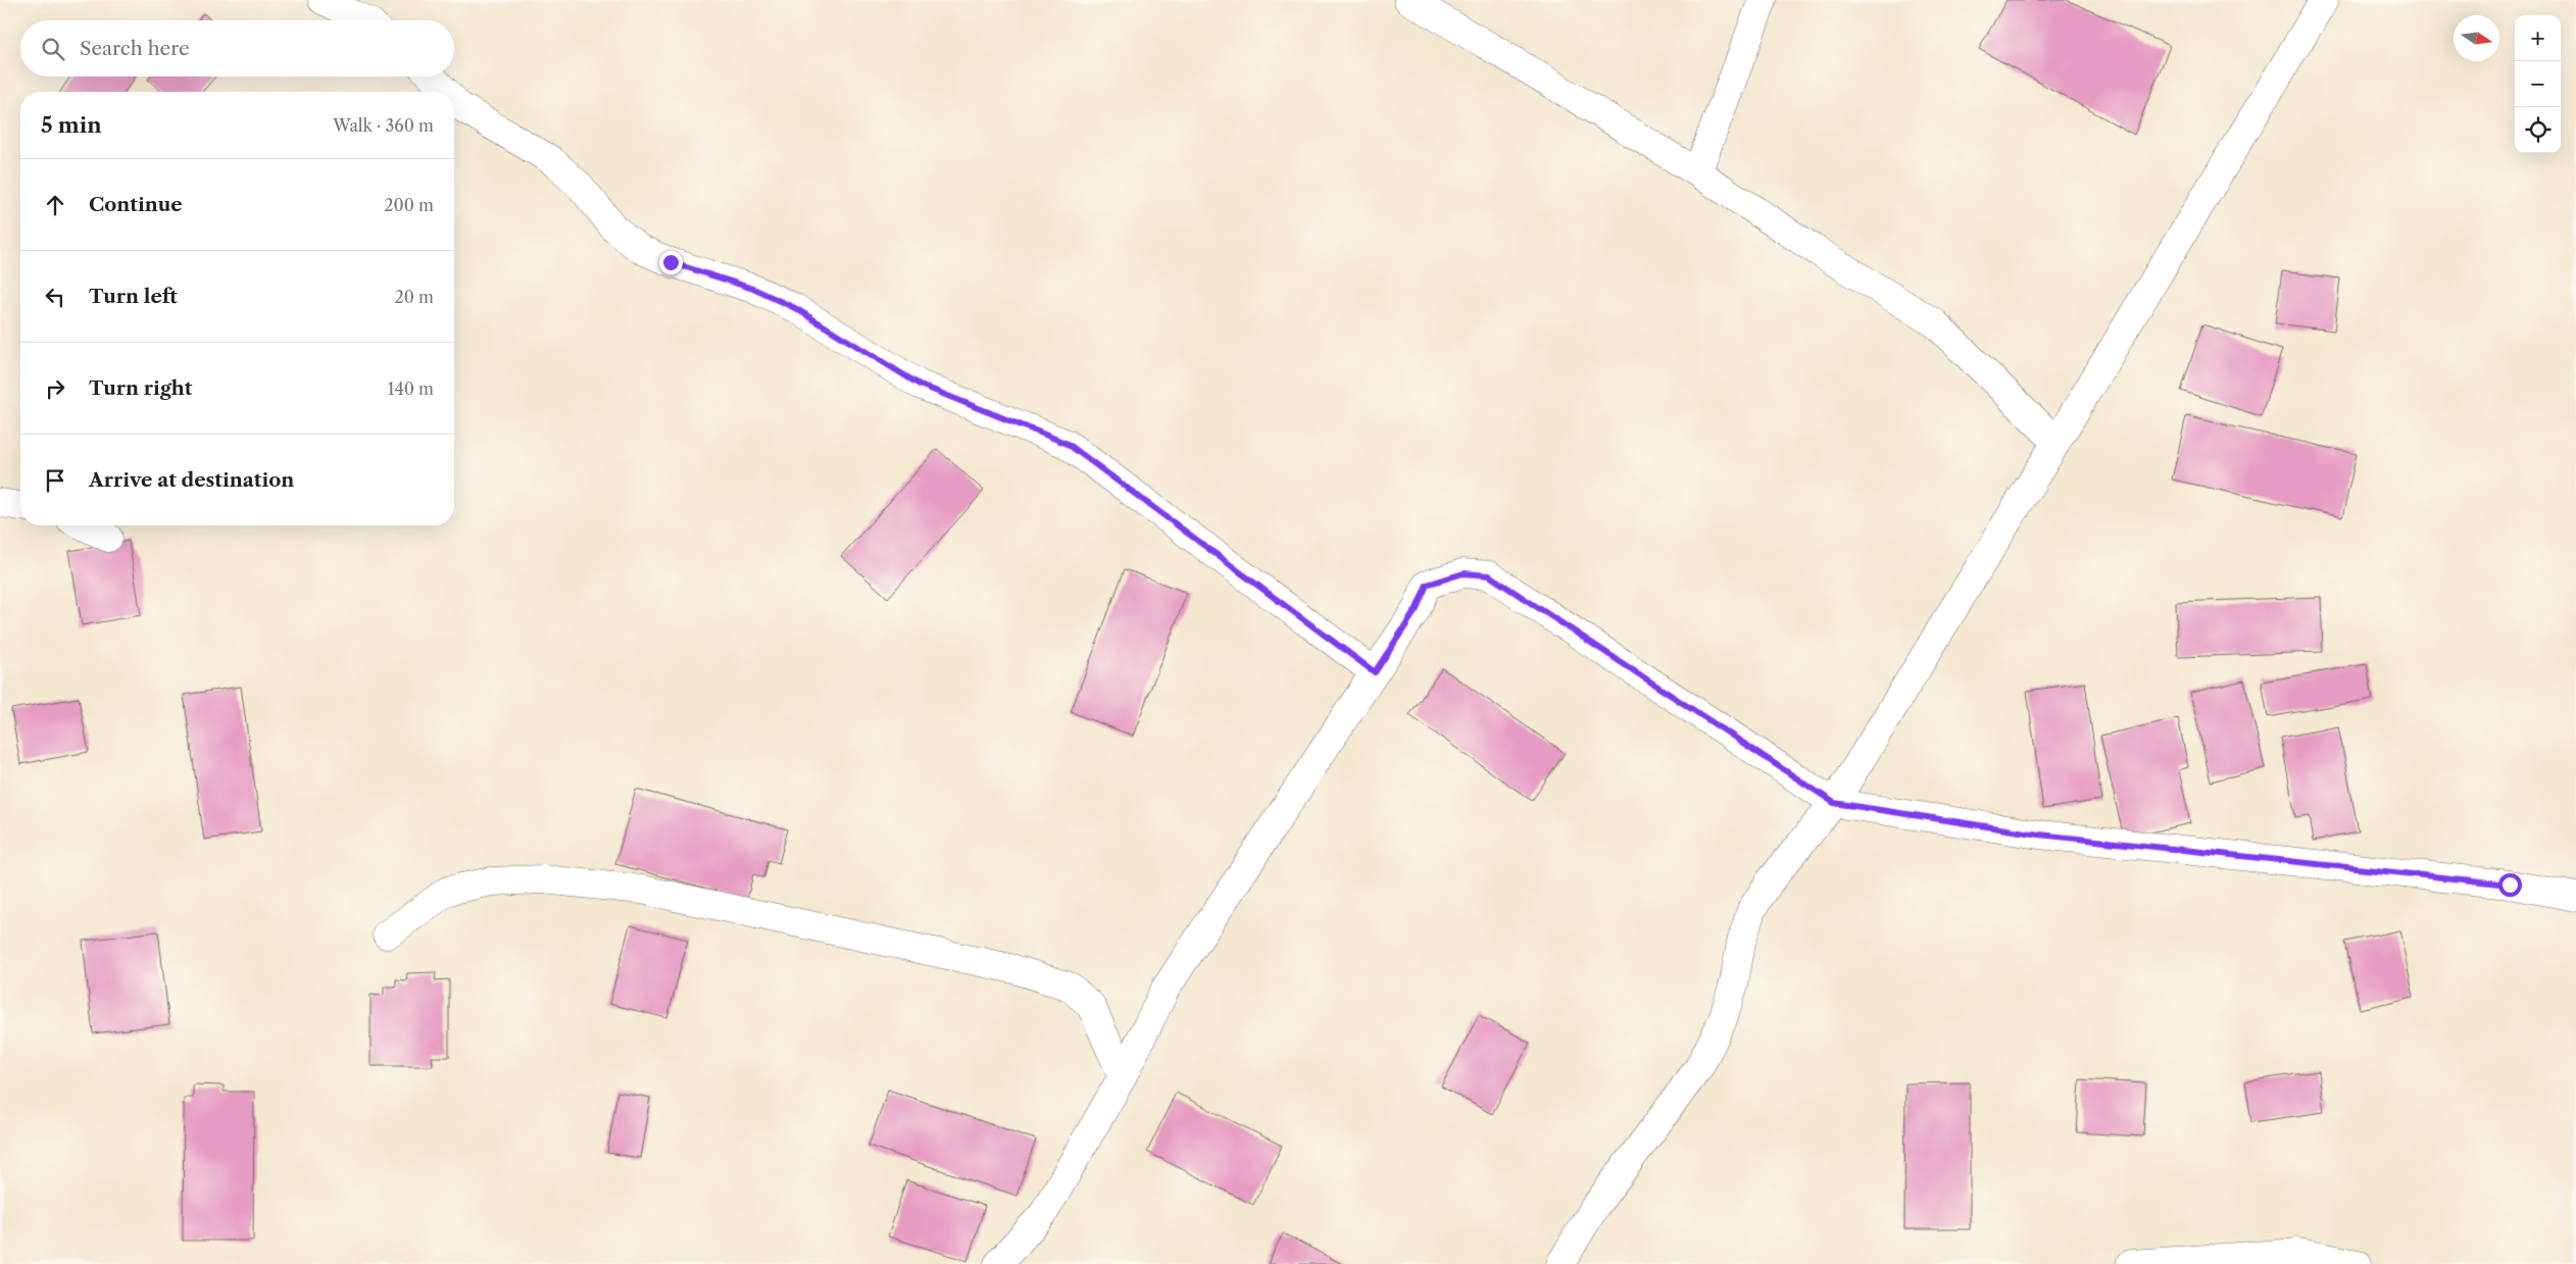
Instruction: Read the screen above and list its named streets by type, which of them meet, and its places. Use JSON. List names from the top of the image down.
{
  "north": "right",
  "page": {
    "map_buttons": ["+", "−"],
    "search": "Search here",
    "heading": ["5 min", "Walk · 360 m"],
    "list": [
      ["Continue", "200 m"],
      ["Turn left", "20 m"],
      ["Turn right", "140 m"],
      "Arrive at destination"
    ]
  }
}
